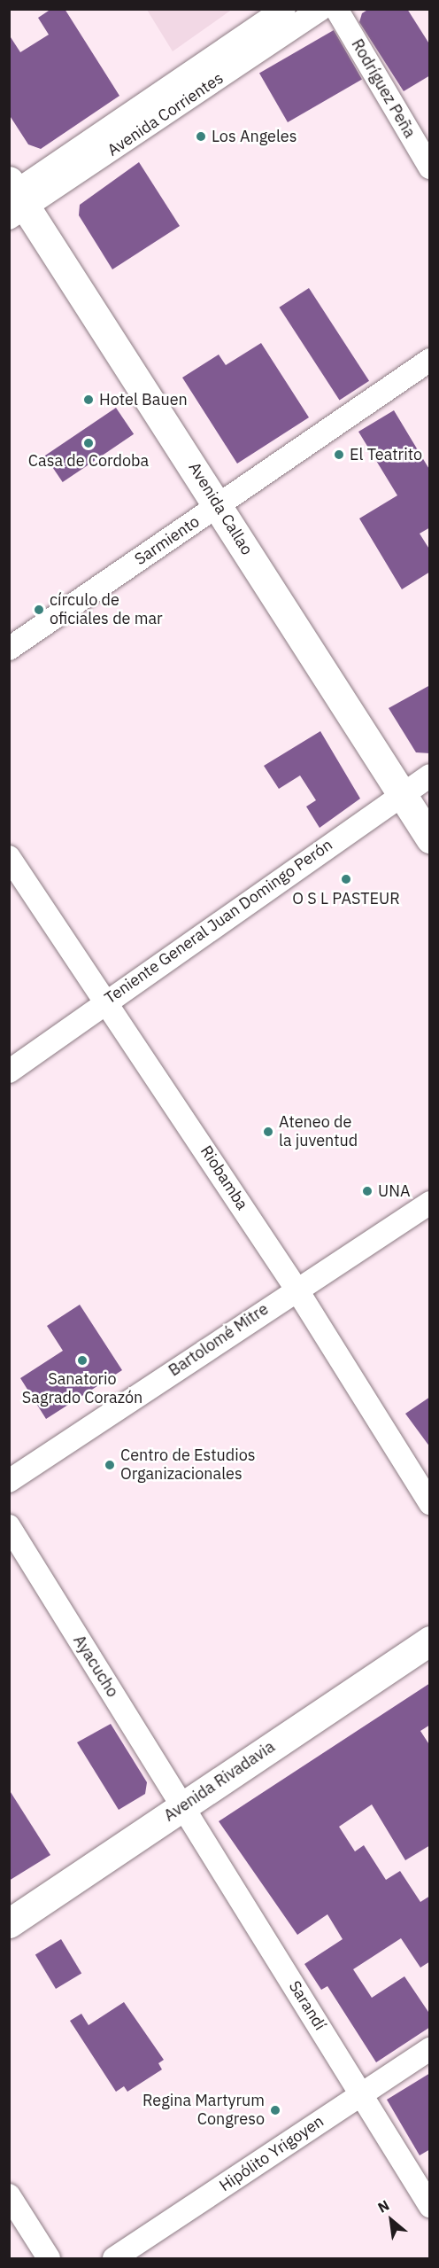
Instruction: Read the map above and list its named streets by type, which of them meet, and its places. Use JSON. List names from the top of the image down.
{
  "streets": {
    "main road": ["Avenida Callao", "Avenida Rivadavia"],
    "street": [
      "Rodríguez Peña",
      "Avenida Corrientes",
      "Sarmiento",
      "Teniente General Juan Domingo Perón",
      "Riobamba",
      "Bartolomé Mitre",
      "Ayacucho",
      "Sarandí",
      "Hipólito Yrigoyen"
    ]
  },
  "crossings": [
    ["Avenida Corrientes", "Avenida Callao"],
    ["Avenida Callao", "Sarmiento"],
    ["Avenida Callao", "Teniente General Juan Domingo Perón"],
    ["Teniente General Juan Domingo Perón", "Riobamba"],
    ["Riobamba", "Bartolomé Mitre"],
    ["Ayacucho", "Avenida Rivadavia"],
    ["Ayacucho", "Sarandí"],
    ["Avenida Rivadavia", "Sarandí"],
    ["Sarandí", "Hipólito Yrigoyen"]
  ],
  "places": [
    "Los Angeles",
    "Hotel Bauen",
    "Casa de Cordoba",
    "El Teatrito",
    "círculo de oficiales de mar",
    "O S L PASTEUR",
    "Ateneo de la juventud",
    "UNA",
    "Sanatorio Sagrado Corazón",
    "Centro de Estudios Organizacionales",
    "Regina Martyrum Congreso"
  ],
  "north": "top left"
}
